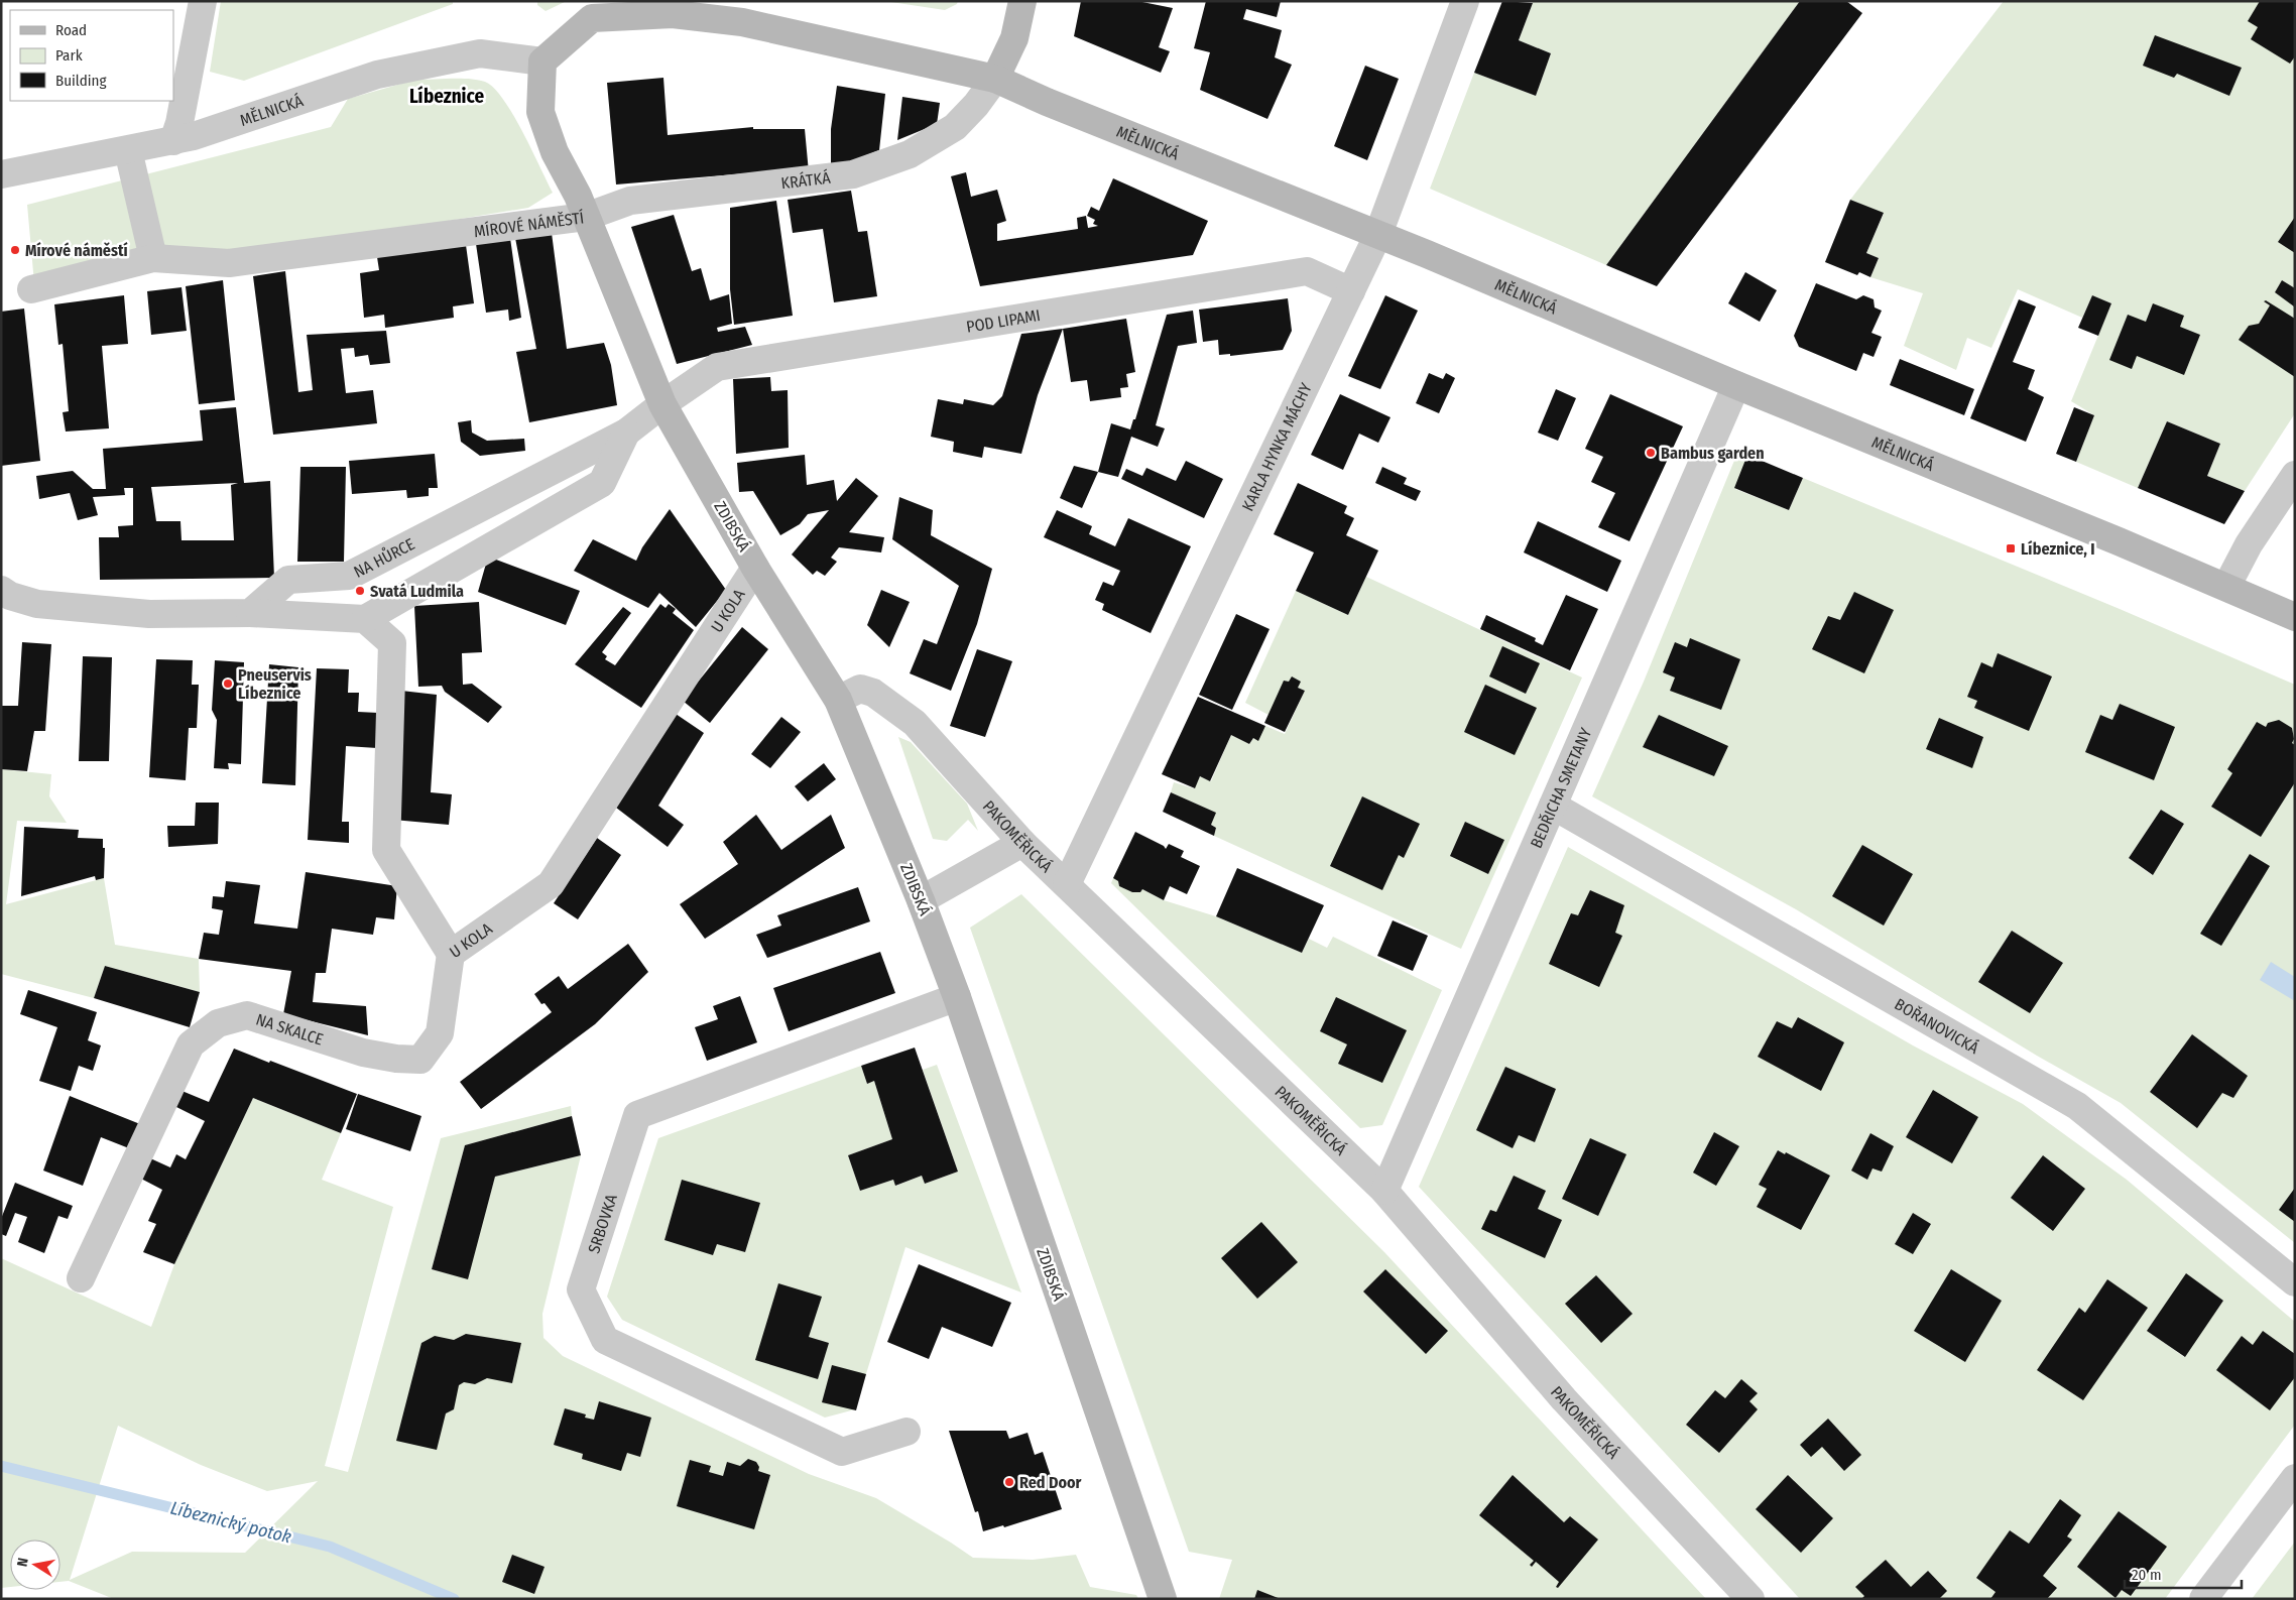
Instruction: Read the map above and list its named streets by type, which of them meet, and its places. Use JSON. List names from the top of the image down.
{
  "streets": {
    "main road": ["MĚLNICKÁ", "MÍROVÉ NÁMĚSTÍ", "ZDIBSKÁ"],
    "street": [
      "KRÁTKÁ",
      "POD LIPAMI",
      "KARLA HYNKA MÁCHY",
      "NA HŮRCE",
      "U KOLA",
      "BEDŘICHA SMETANY",
      "PAKOMĚŘICKÁ",
      "BOŘANOVICKÁ",
      "NA SKALCE",
      "SRBOVKA"
    ]
  },
  "crossings": [
    ["MĚLNICKÁ", "KRÁTKÁ"],
    ["MĚLNICKÁ", "MÍROVÉ NÁMĚSTÍ"],
    ["MĚLNICKÁ", "KARLA HYNKA MÁCHY"],
    ["MĚLNICKÁ", "BEDŘICHA SMETANY"],
    ["KRÁTKÁ", "MÍROVÉ NÁMĚSTÍ"],
    ["KRÁTKÁ", "ZDIBSKÁ"],
    ["MÍROVÉ NÁMĚSTÍ", "ZDIBSKÁ"],
    ["POD LIPAMI", "KARLA HYNKA MÁCHY"],
    ["POD LIPAMI", "ZDIBSKÁ"],
    ["POD LIPAMI", "NA HŮRCE"],
    ["KARLA HYNKA MÁCHY", "PAKOMĚŘICKÁ"],
    ["ZDIBSKÁ", "NA HŮRCE"],
    ["ZDIBSKÁ", "U KOLA"],
    ["ZDIBSKÁ", "PAKOMĚŘICKÁ"],
    ["ZDIBSKÁ", "SRBOVKA"],
    ["NA HŮRCE", "U KOLA"],
    ["U KOLA", "NA SKALCE"],
    ["BEDŘICHA SMETANY", "PAKOMĚŘICKÁ"],
    ["BEDŘICHA SMETANY", "BOŘANOVICKÁ"]
  ],
  "districts": ["Líbeznice"],
  "water": ["Líbeznický potok"],
  "places": {
    "other": [
      "Mírové náměstí",
      "Bambus garden",
      "Svatá Ludmila",
      "Pneuservis Líbeznice",
      "Red Door"
    ],
    "transit": ["Líbeznice, I"]
  },
  "legend": ["Road", "Park", "Building"],
  "scale_bar": "20 m",
  "north": "left"
}
